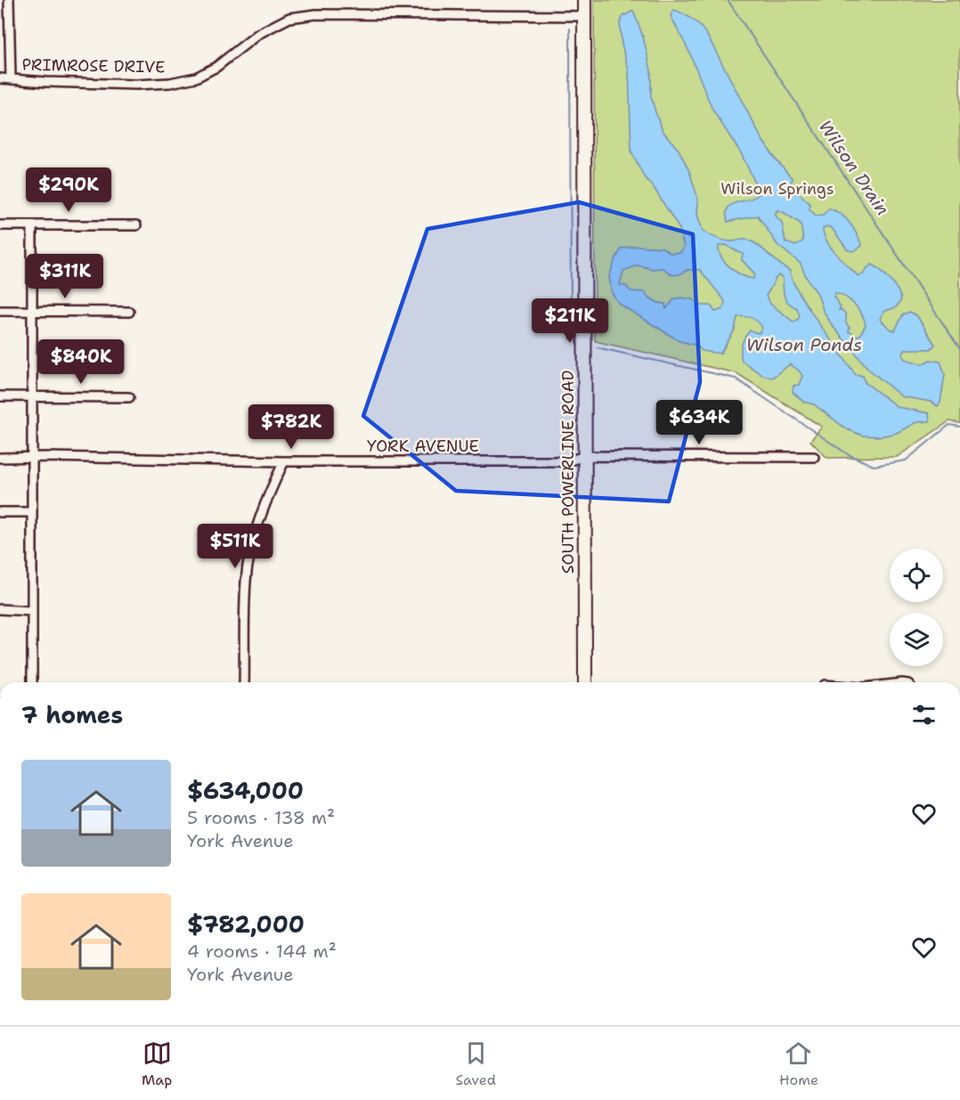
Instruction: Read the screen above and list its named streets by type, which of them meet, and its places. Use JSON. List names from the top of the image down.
{
  "streets": {
    "street": ["PRIMROSE DRIVE", "YORK AVENUE", "SOUTH POWERLINE ROAD"]
  },
  "crossings": [
    ["PRIMROSE DRIVE", "SOUTH POWERLINE ROAD"],
    ["YORK AVENUE", "SOUTH POWERLINE ROAD"]
  ],
  "water": ["Wilson Drain", "Wilson Ponds"],
  "parks": ["Wilson Springs"],
  "page": {
    "price": [
      "$290K",
      "$311K",
      "$211K",
      "$840K",
      "$634K",
      "$782K",
      "$511K"
    ],
    "heading": "7 homes",
    "list": [
      {
        "name": "$634,000",
        "note": "5 rooms · 138 m² · York Avenue"
      },
      {
        "name": "$782,000",
        "note": "4 rooms · 144 m² · York Avenue"
      }
    ],
    "tabs": ["Map", "Saved", "Home"]
  }
}
